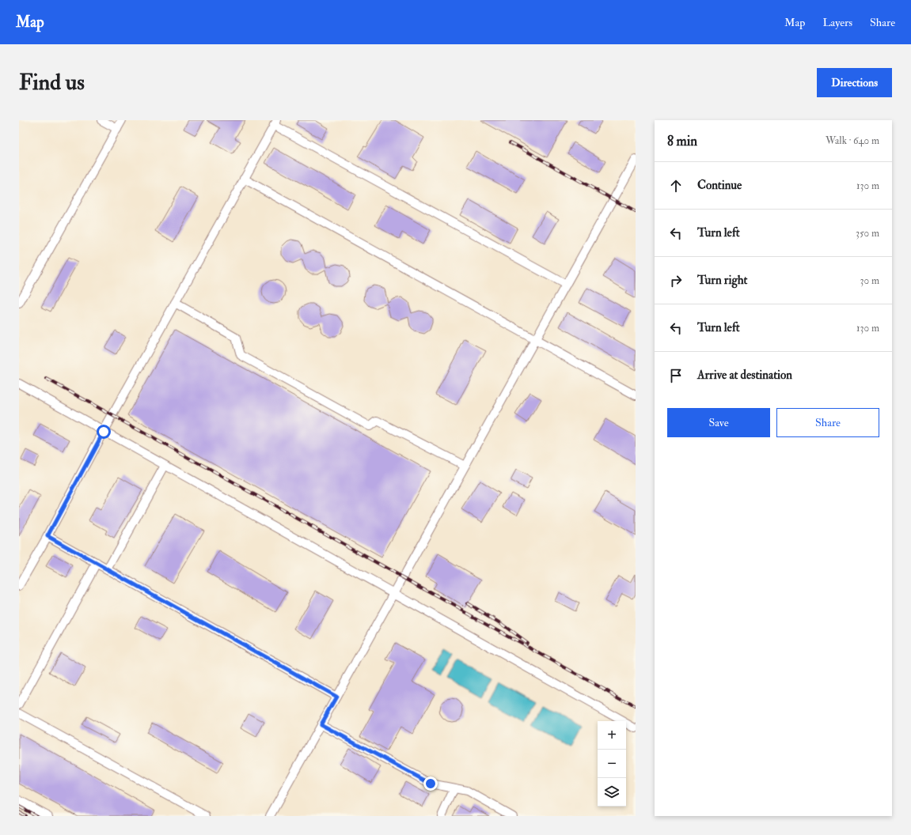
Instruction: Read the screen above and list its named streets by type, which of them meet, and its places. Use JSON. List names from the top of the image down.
{
  "page": {
    "header": "Map",
    "nav": ["Map", "Layers", "Share"],
    "buttons": [
      "Directions",
      ["Save", "Share"]
    ],
    "title": "Find us",
    "heading": ["8 min", "Walk · 640 m"],
    "list": [
      ["Continue", "130 m"],
      ["Turn left", "350 m"],
      ["Turn right", "30 m"],
      ["Turn left", "130 m"],
      "Arrive at destination"
    ],
    "map_buttons": ["+", "−"]
  }
}
